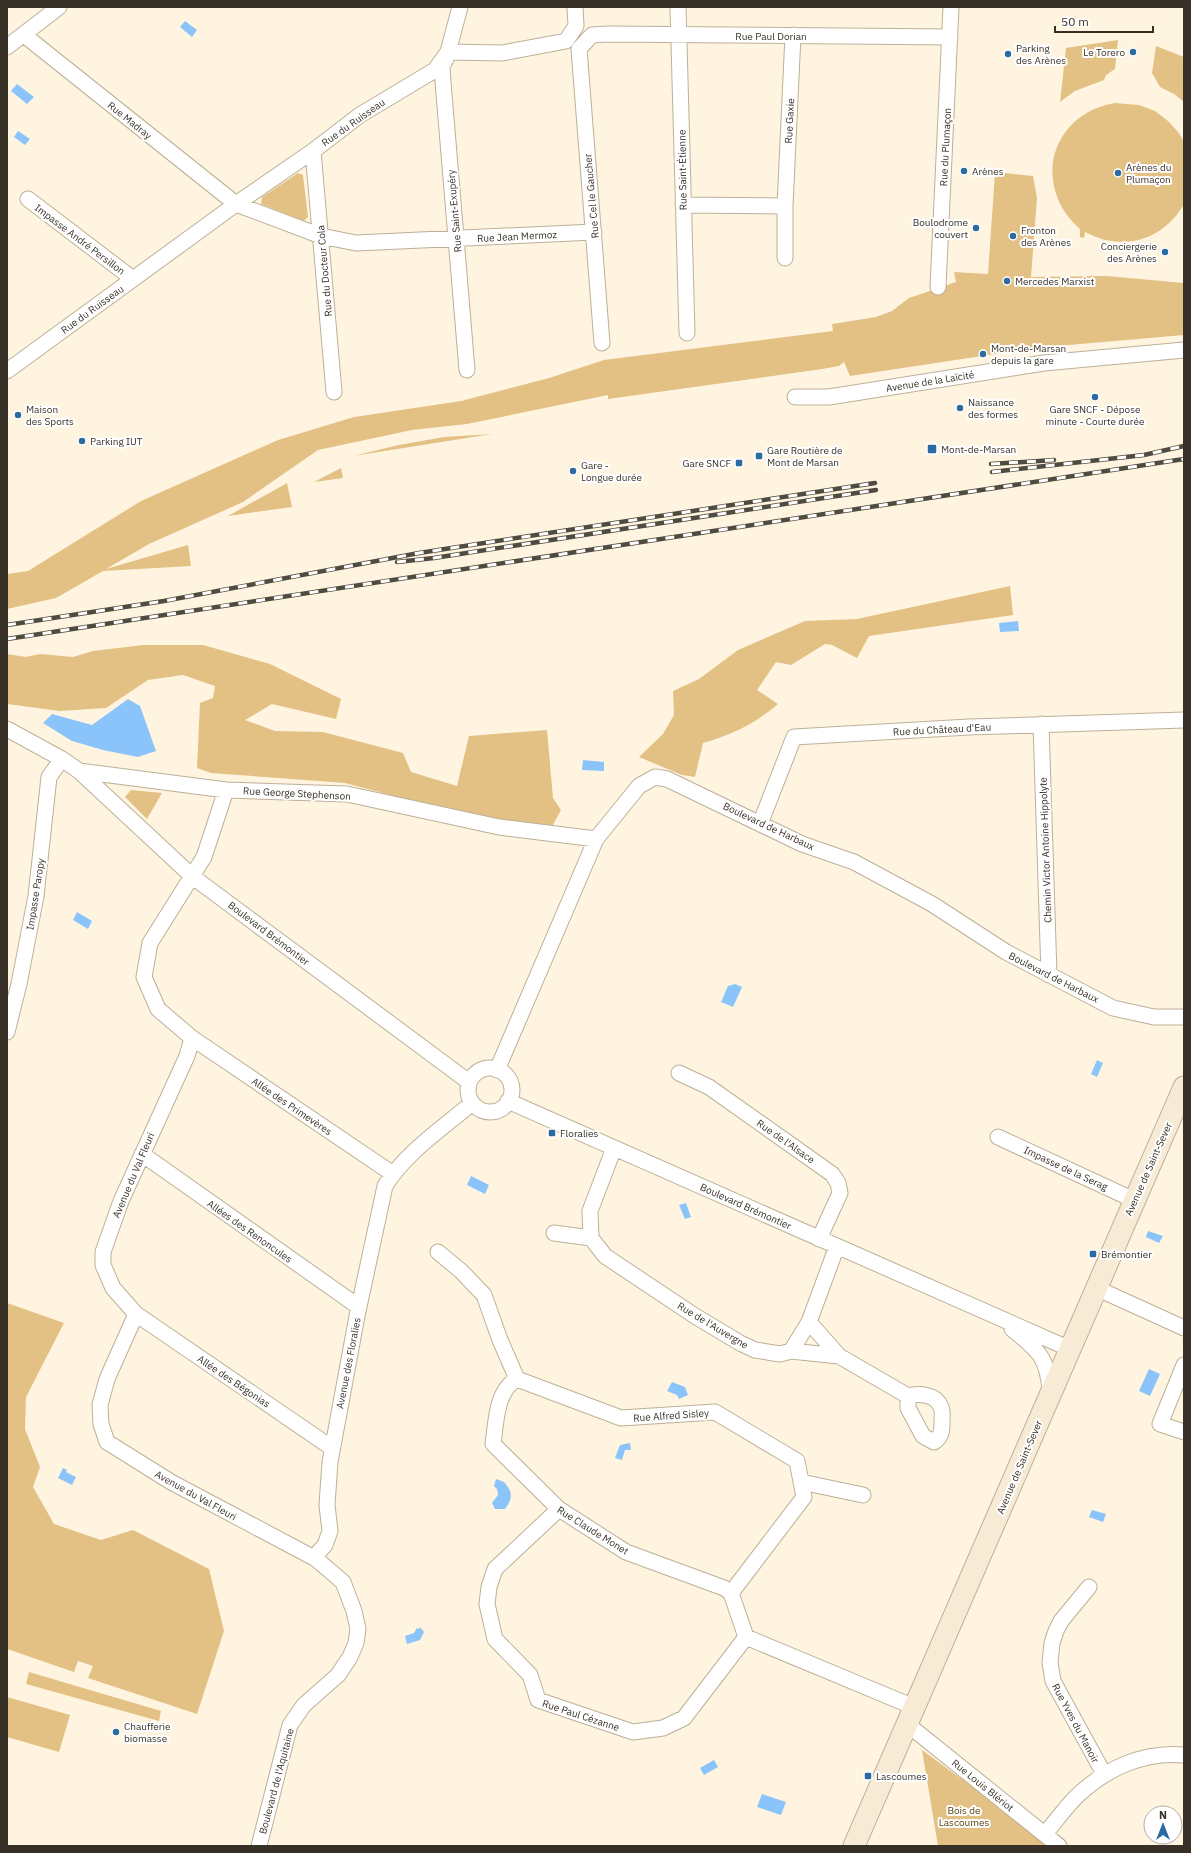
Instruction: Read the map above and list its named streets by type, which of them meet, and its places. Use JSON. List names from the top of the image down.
{
  "streets": {
    "main road": ["Avenue de Saint-Sever"],
    "street": [
      "Rue Paul Dorian",
      "Rue Madray",
      "Rue Gaxie",
      "Rue du Ruisseau",
      "Rue du Plumaçon",
      "Rue Saint-Étienne",
      "Rue Cel le Gaucher",
      "Rue Saint-Exupéry",
      "Rue Jean Mermoz",
      "Impasse André Persillon",
      "Rue du Docteur Cola",
      "Avenue de la Laïcité",
      "Rue du Château d'Eau",
      "Rue George Stephenson",
      "Boulevard de Harbaux",
      "Chemin Victor Antoine Hippolyte",
      "Impasse Paropy",
      "Boulevard Brémontier",
      "Allée des Primevères",
      "Rue de l'Alsace",
      "Impasse de la Serag",
      "Avenue du Val Fleuri",
      "Allées des Renoncules",
      "Rue de l'Auvergne",
      "Avenue des Floralies",
      "Allée des Bégonias",
      "Rue Alfred Sisley",
      "Rue Claude Monet",
      "Rue Paul Cézanne",
      "Rue Yves du Manoir",
      "Boulevard de l'Aquitaine",
      "Rue Louis Blériot"
    ]
  },
  "crossings": [
    ["Rue Paul Dorian", "Rue Gaxie"],
    ["Rue Paul Dorian", "Rue du Plumaçon"],
    ["Rue Paul Dorian", "Rue Saint-Étienne"],
    ["Rue Madray", "Rue du Ruisseau"],
    ["Rue du Ruisseau", "Rue Saint-Exupéry"],
    ["Rue du Ruisseau", "Impasse André Persillon"],
    ["Rue du Ruisseau", "Rue du Docteur Cola"],
    ["Rue Cel le Gaucher", "Rue Jean Mermoz"],
    ["Rue Saint-Exupéry", "Rue Jean Mermoz"],
    ["Rue Jean Mermoz", "Rue du Docteur Cola"],
    ["Rue du Château d'Eau", "Boulevard de Harbaux"],
    ["Rue du Château d'Eau", "Chemin Victor Antoine Hippolyte"],
    ["Rue George Stephenson", "Boulevard de Harbaux"],
    ["Rue George Stephenson", "Impasse Paropy"],
    ["Rue George Stephenson", "Boulevard Brémontier"],
    ["Boulevard de Harbaux", "Chemin Victor Antoine Hippolyte"],
    ["Boulevard de Harbaux", "Boulevard Brémontier"],
    ["Boulevard de Harbaux", "Avenue des Floralies"],
    ["Boulevard Brémontier", "Rue de l'Alsace"],
    ["Boulevard Brémontier", "Avenue de Saint-Sever"],
    ["Boulevard Brémontier", "Avenue des Floralies"],
    ["Allée des Primevères", "Avenue du Val Fleuri"],
    ["Allée des Primevères", "Avenue des Floralies"],
    ["Impasse de la Serag", "Avenue de Saint-Sever"],
    ["Avenue de Saint-Sever", "Rue Louis Blériot"],
    ["Avenue du Val Fleuri", "Allées des Renoncules"],
    ["Avenue du Val Fleuri", "Avenue des Floralies"],
    ["Avenue du Val Fleuri", "Allée des Bégonias"],
    ["Avenue du Val Fleuri", "Boulevard de l'Aquitaine"],
    ["Allées des Renoncules", "Avenue des Floralies"],
    ["Avenue des Floralies", "Allée des Bégonias"],
    ["Avenue des Floralies", "Boulevard de l'Aquitaine"],
    ["Rue Alfred Sisley", "Rue Claude Monet"],
    ["Rue Claude Monet", "Rue Paul Cézanne"]
  ],
  "parks": ["Bois de Lascoumes"],
  "places": {
    "other": [
      "Le Torero",
      "Parking des Arènes",
      "Arènes",
      "Arènes du Plumaçon",
      "Boulodrome couvert",
      "Fronton des Arènes",
      "Conciergerie des Arènes",
      "Mercedes Marxist",
      "Mont-de-Marsan depuis la gare",
      "Gare SNCF - Dépose minute - Courte durée",
      "Naissance des formes",
      "Maison des Sports",
      "Parking IUT",
      "Gare - Longue durée",
      "Chaufferie biomasse"
    ],
    "transit": [
      "Mont-de-Marsan",
      "Gare Routière de Mont de Marsan",
      "Gare SNCF",
      "Floralies",
      "Brémontier",
      "Lascoumes"
    ]
  },
  "scale_bar": "50 m",
  "north": "top"
}
